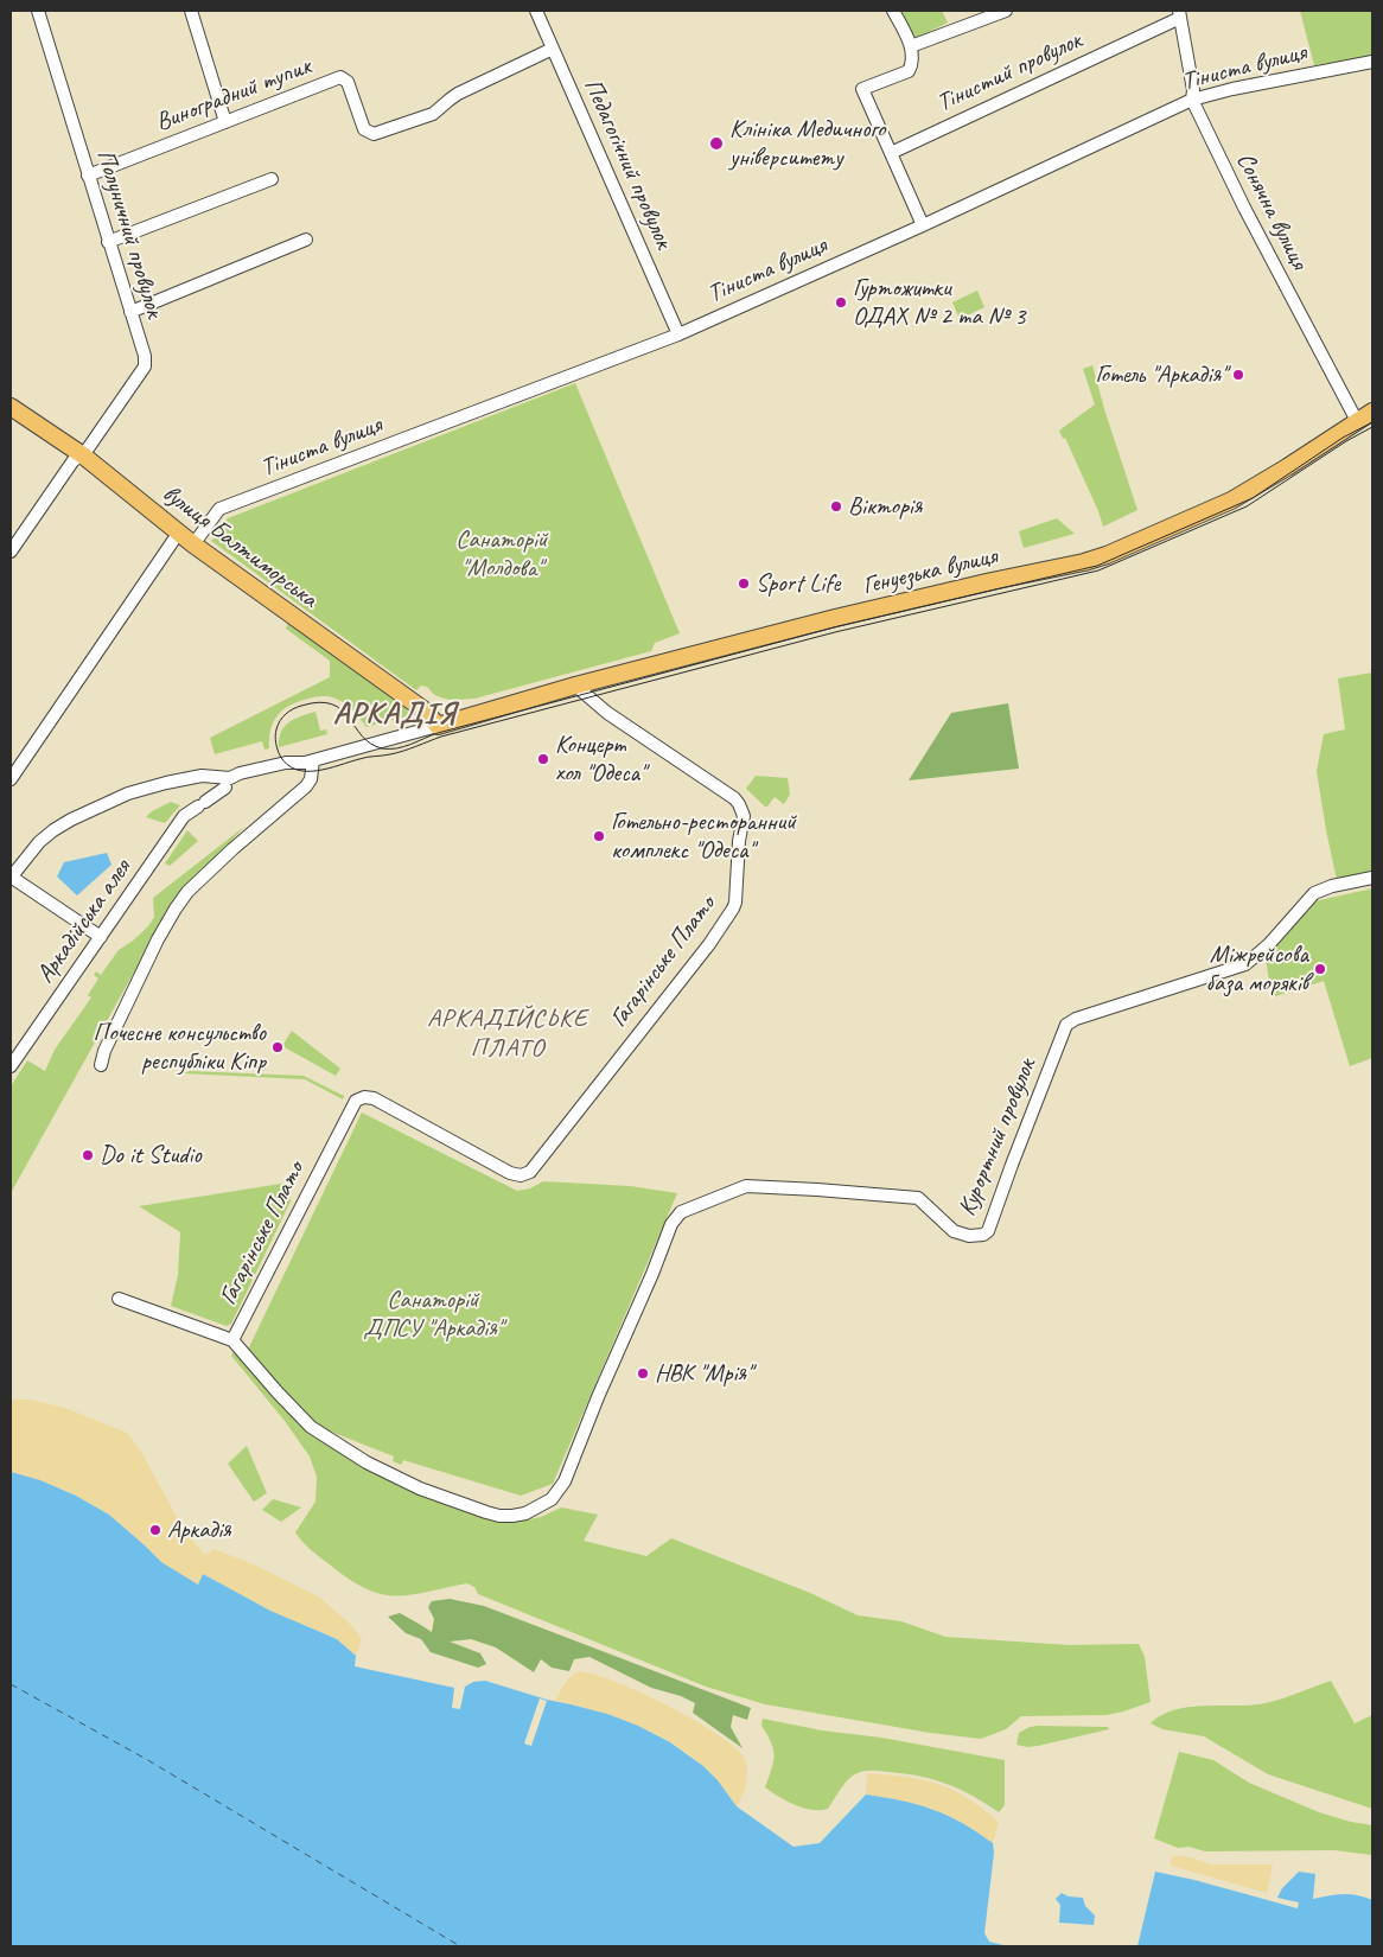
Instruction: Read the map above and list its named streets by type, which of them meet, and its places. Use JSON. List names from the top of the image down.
{
  "streets": {
    "main road": ["вулиця Балтиморська", "Генуезька вулиця"],
    "street": [
      "Тіниста вулиця",
      "Тінистий провулок",
      "Виноградний тупик",
      "Педагогічний провулок",
      "Сонячна вулиця",
      "Полуничний провулок",
      "Аркадійська алея",
      "Гагарінське Плато",
      "Курортний провулок"
    ]
  },
  "crossings": [
    ["Тіниста вулиця", "Педагогічний провулок"],
    ["Тіниста вулиця", "Сонячна вулиця"],
    ["Тіниста вулиця", "вулиця Балтиморська"],
    ["Тінистий провулок", "Сонячна вулиця"],
    ["Виноградний тупик", "Педагогічний провулок"],
    ["Виноградний тупик", "Полуничний провулок"],
    ["Сонячна вулиця", "Генуезька вулиця"],
    ["Полуничний провулок", "вулиця Балтиморська"],
    ["вулиця Балтиморська", "Генуезька вулиця"],
    ["Генуезька вулиця", "Аркадійська алея"],
    ["Генуезька вулиця", "Гагарінське Плато"],
    ["Гагарінське Плато", "Курортний провулок"]
  ],
  "districts": ["АРКАДІЯ", "АРКАДІЙСЬКЕ ПЛАТО"],
  "parks": ["Санаторій \"Молдова\"", "Санаторій ДПСУ \"Аркадія\""],
  "places": [
    "Клініка Медичного університету",
    "Гуртожитки ОДАХ № 2 та № 3",
    "Готель \"Аркадія\"",
    "Вікторія",
    "Sport Life",
    "Концерт хол \"Одеса\"",
    "Готельно-ресторанний комплекс \"Одеса\"",
    "Міжрейсова база моряків",
    "Почесне консульство республіки Кіпр",
    "Do it Studio",
    "НВК \"Мрія\"",
    "Аркадія"
  ]
}
